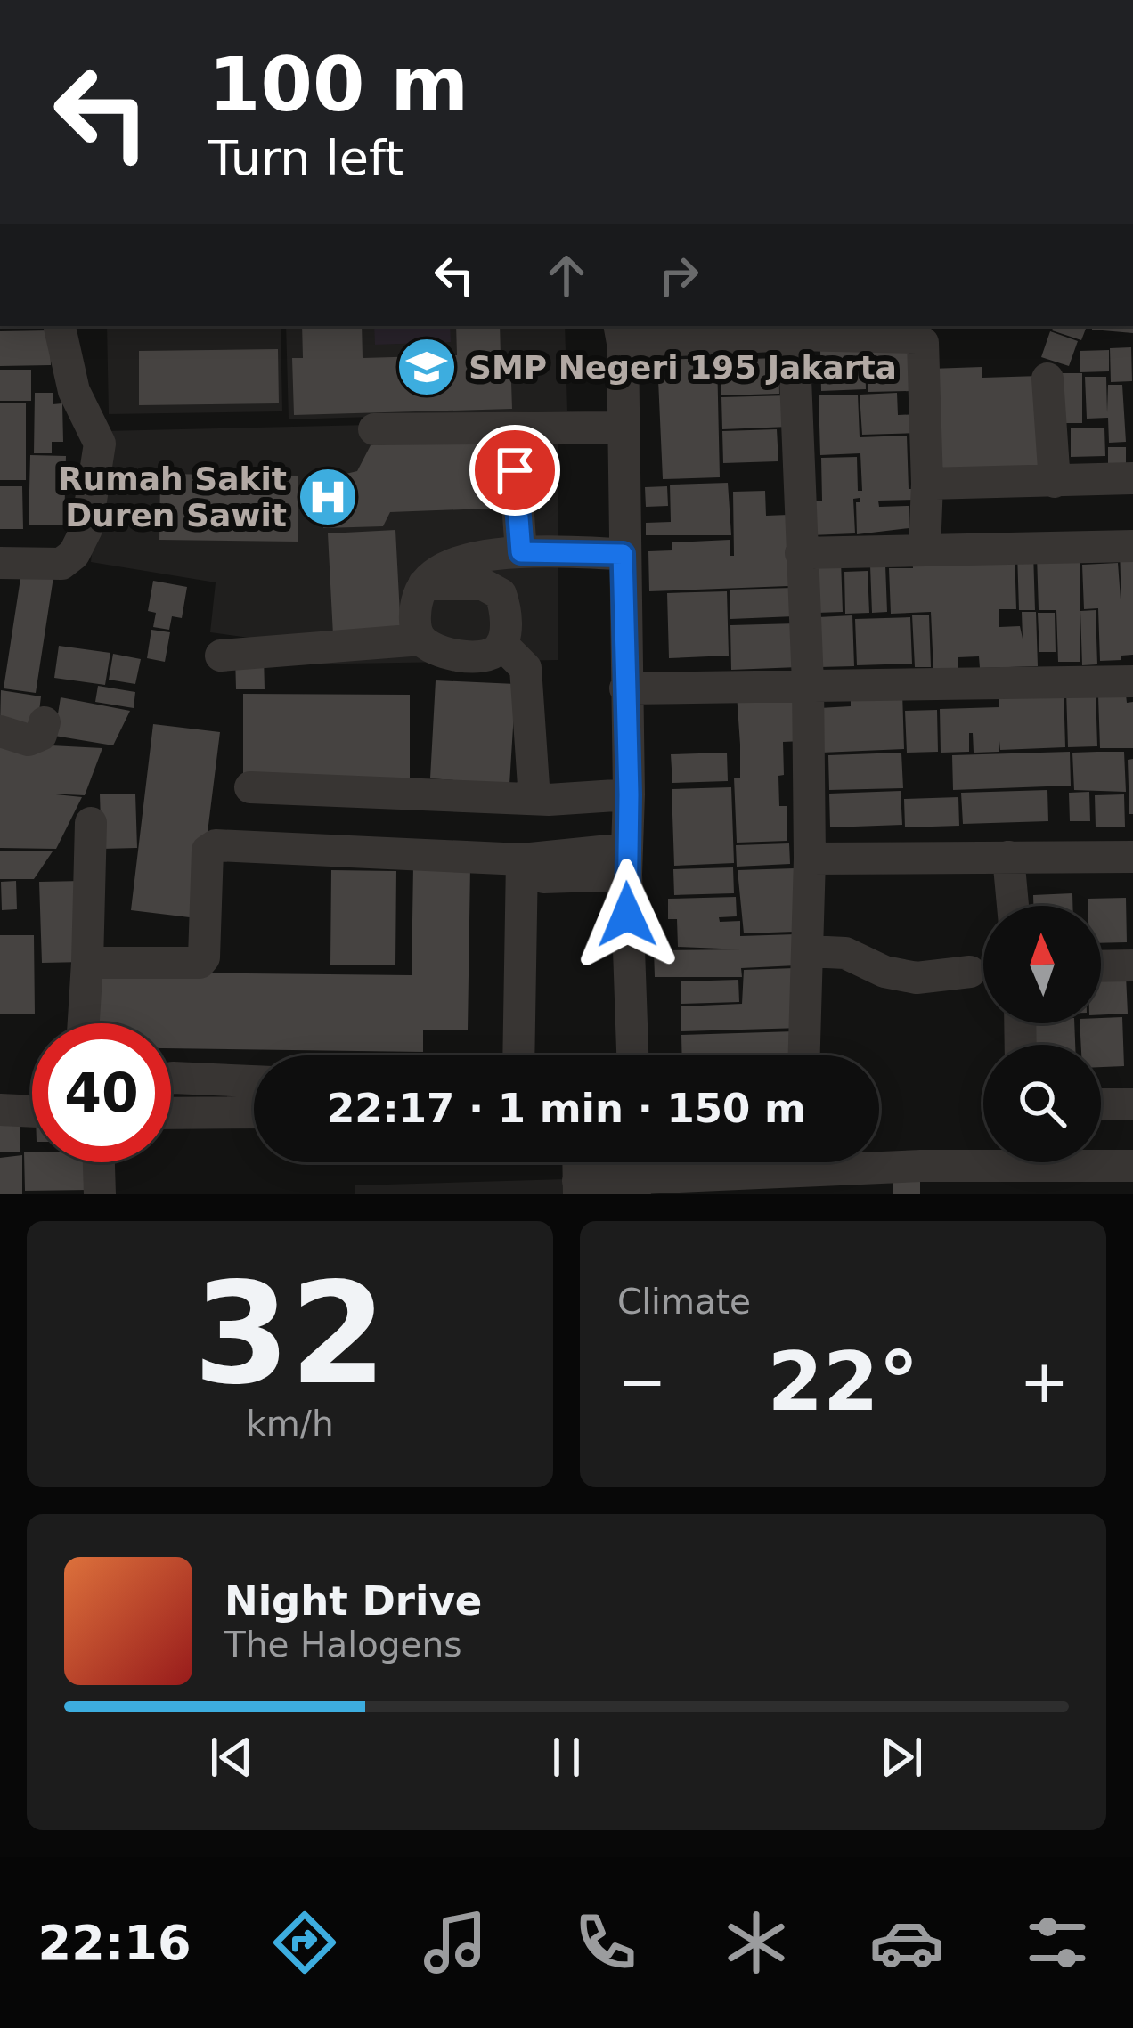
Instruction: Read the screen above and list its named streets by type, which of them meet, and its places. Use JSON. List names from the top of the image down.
{
  "places": {
    "school or university": ["SMP Negeri 195 Jakarta"],
    "hospital": ["Rumah Sakit Duren Sawit"]
  },
  "north": "top",
  "page": {
    "turn": ["100 m", "Turn left"],
    "limit": "40",
    "trip": "22:17 · 1 min · 150 m",
    "tile": [
      ["32", "km/h"],
      "Climate"
    ],
    "heat": ["−", "22°", "+"],
    "song": ["Night Drive", "The Halogens"],
    "tabs": "22:16"
  }
}
